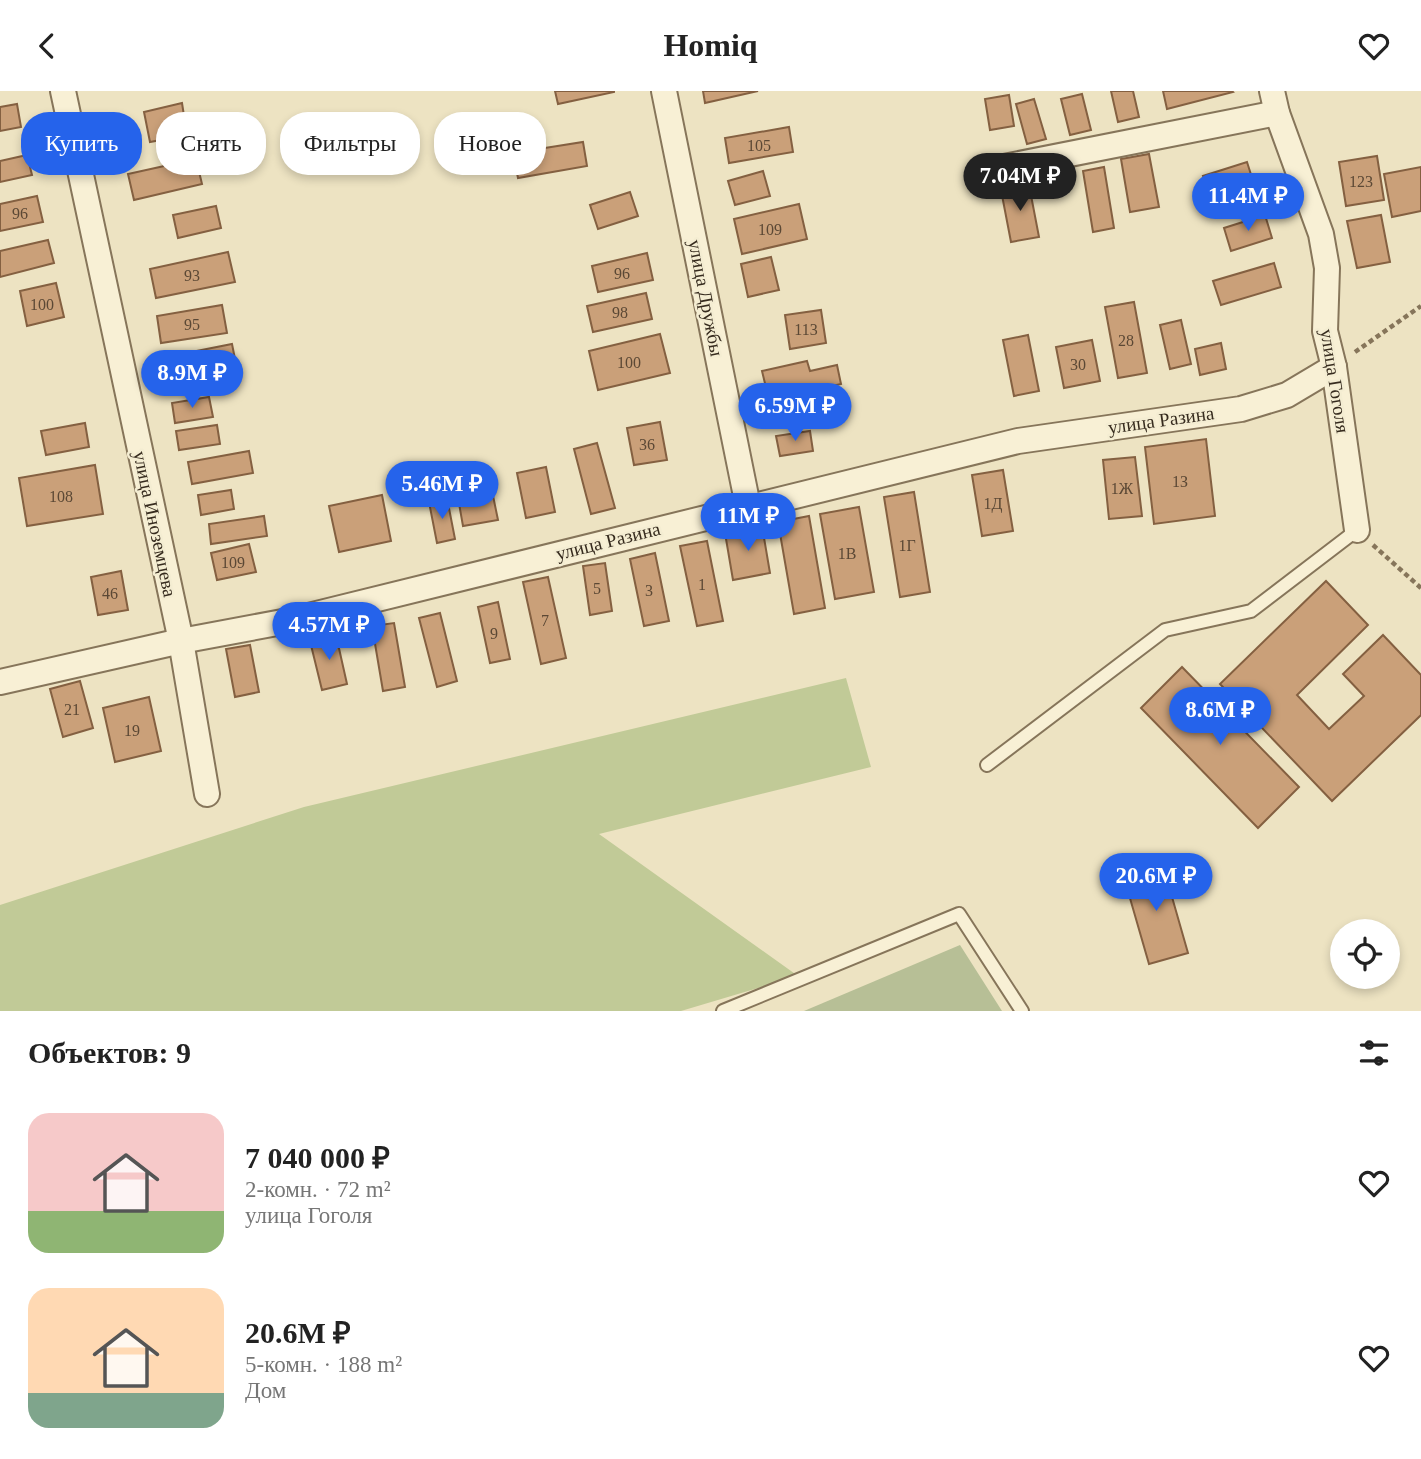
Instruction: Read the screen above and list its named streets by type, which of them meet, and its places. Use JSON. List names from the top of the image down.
{
  "streets": {
    "street": [
      "улица Дружбы",
      "улица Гоголя",
      "улица Разина",
      "улица Иноземцева"
    ]
  },
  "crossings": [
    ["улица Дружбы", "улица Разина"],
    ["улица Гоголя", "улица Разина"],
    ["улица Разина", "улица Иноземцева"]
  ],
  "house_numbers": [
    "105",
    "123",
    "96",
    "109",
    "96",
    "93",
    "100",
    "98",
    "95",
    "113",
    "28",
    "100",
    "30",
    "36",
    "1З",
    "1Ж",
    "108",
    "1Д",
    "1Г",
    "1В",
    "109",
    "1",
    "5",
    "3",
    "46",
    "7",
    "9",
    "21",
    "19"
  ],
  "page": {
    "header": "Homiq",
    "chip": [
      "Купить",
      "Снять",
      "Фильтры",
      "Новое"
    ],
    "price": [
      "7.04M ₽",
      "11.4M ₽",
      "8.9M ₽",
      "6.59M ₽",
      "5.46M ₽",
      "11M ₽",
      "4.57M ₽",
      "8.6M ₽",
      "20.6M ₽"
    ],
    "heading": "Объектов: 9",
    "list": [
      {
        "name": "7 040 000 ₽",
        "note": "2-комн. · 72 m² · улица Гоголя"
      },
      {
        "name": "20.6M ₽",
        "note": "5-комн. · 188 m² · Дом"
      }
    ]
  }
}
